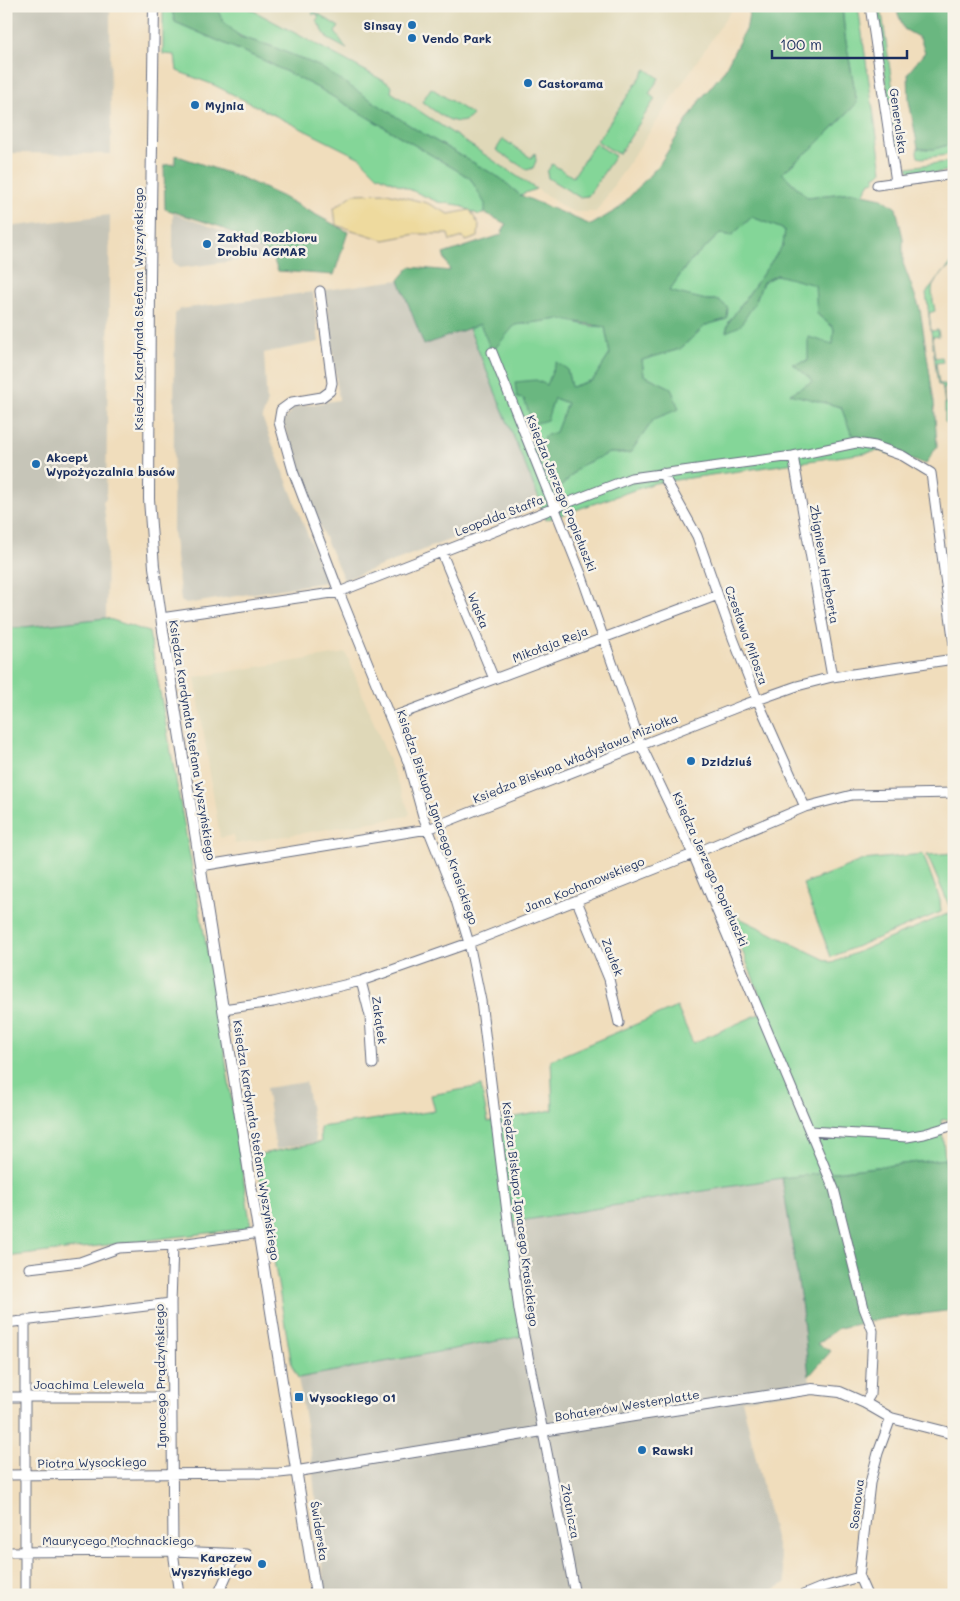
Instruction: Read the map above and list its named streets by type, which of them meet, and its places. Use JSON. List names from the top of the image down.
{
  "streets": {
    "street": [
      "Generalska",
      "Księdza Kardynała Stefana Wyszyńskiego",
      "Księdza Jerzego Popiełuszki",
      "Leopolda Staffa",
      "Zbigniewa Herberta",
      "Wąska",
      "Czesława Miłosza",
      "Mikołaja Reja",
      "Księdza Biskupa Władysława Miziołka",
      "Księdza Biskupa Ignacego Krasickiego",
      "Jana Kochanowskiego",
      "Zaułek",
      "Zakątek",
      "Ignacego Prądzyńskiego",
      "Joachima Lelewela",
      "Bohaterów Westerplatte",
      "Piotra Wysockiego",
      "Sosnowa",
      "Złotnicza",
      "Świderska",
      "Maurycego Mochnackiego"
    ]
  },
  "crossings": [
    ["Księdza Kardynała Stefana Wyszyńskiego", "Leopolda Staffa"],
    ["Księdza Kardynała Stefana Wyszyńskiego", "Księdza Biskupa Władysława Miziołka"],
    ["Księdza Kardynała Stefana Wyszyńskiego", "Jana Kochanowskiego"],
    ["Księdza Kardynała Stefana Wyszyńskiego", "Bohaterów Westerplatte"],
    ["Księdza Kardynała Stefana Wyszyńskiego", "Piotra Wysockiego"],
    ["Księdza Kardynała Stefana Wyszyńskiego", "Świderska"],
    ["Księdza Jerzego Popiełuszki", "Leopolda Staffa"],
    ["Księdza Jerzego Popiełuszki", "Mikołaja Reja"],
    ["Księdza Jerzego Popiełuszki", "Księdza Biskupa Władysława Miziołka"],
    ["Księdza Jerzego Popiełuszki", "Jana Kochanowskiego"],
    ["Księdza Jerzego Popiełuszki", "Bohaterów Westerplatte"],
    ["Leopolda Staffa", "Zbigniewa Herberta"],
    ["Leopolda Staffa", "Wąska"],
    ["Leopolda Staffa", "Czesława Miłosza"],
    ["Leopolda Staffa", "Księdza Biskupa Ignacego Krasickiego"],
    ["Zbigniewa Herberta", "Księdza Biskupa Władysława Miziołka"],
    ["Wąska", "Mikołaja Reja"],
    ["Czesława Miłosza", "Mikołaja Reja"],
    ["Czesława Miłosza", "Księdza Biskupa Władysława Miziołka"],
    ["Czesława Miłosza", "Jana Kochanowskiego"],
    ["Mikołaja Reja", "Księdza Biskupa Ignacego Krasickiego"],
    ["Księdza Biskupa Władysława Miziołka", "Księdza Biskupa Ignacego Krasickiego"],
    ["Księdza Biskupa Ignacego Krasickiego", "Jana Kochanowskiego"],
    ["Księdza Biskupa Ignacego Krasickiego", "Bohaterów Westerplatte"],
    ["Księdza Biskupa Ignacego Krasickiego", "Złotnicza"],
    ["Jana Kochanowskiego", "Zaułek"],
    ["Jana Kochanowskiego", "Zakątek"],
    ["Ignacego Prądzyńskiego", "Joachima Lelewela"],
    ["Ignacego Prądzyńskiego", "Piotra Wysockiego"],
    ["Ignacego Prądzyńskiego", "Maurycego Mochnackiego"],
    ["Bohaterów Westerplatte", "Piotra Wysockiego"],
    ["Bohaterów Westerplatte", "Sosnowa"],
    ["Bohaterów Westerplatte", "Złotnicza"],
    ["Bohaterów Westerplatte", "Świderska"],
    ["Piotra Wysockiego", "Świderska"]
  ],
  "places": {
    "other": [
      "Sinsay",
      "Vendo Park",
      "Castorama",
      "Myjnia",
      "Zakład Rozbioru Drobiu AGMAR",
      "Akcept Wypożyczalnia busów",
      "Dzidziuś",
      "Rawski",
      "Karczew Wyszyńskiego"
    ],
    "transit": ["Wysockiego 01"]
  },
  "scale_bar": "100 m"
}
